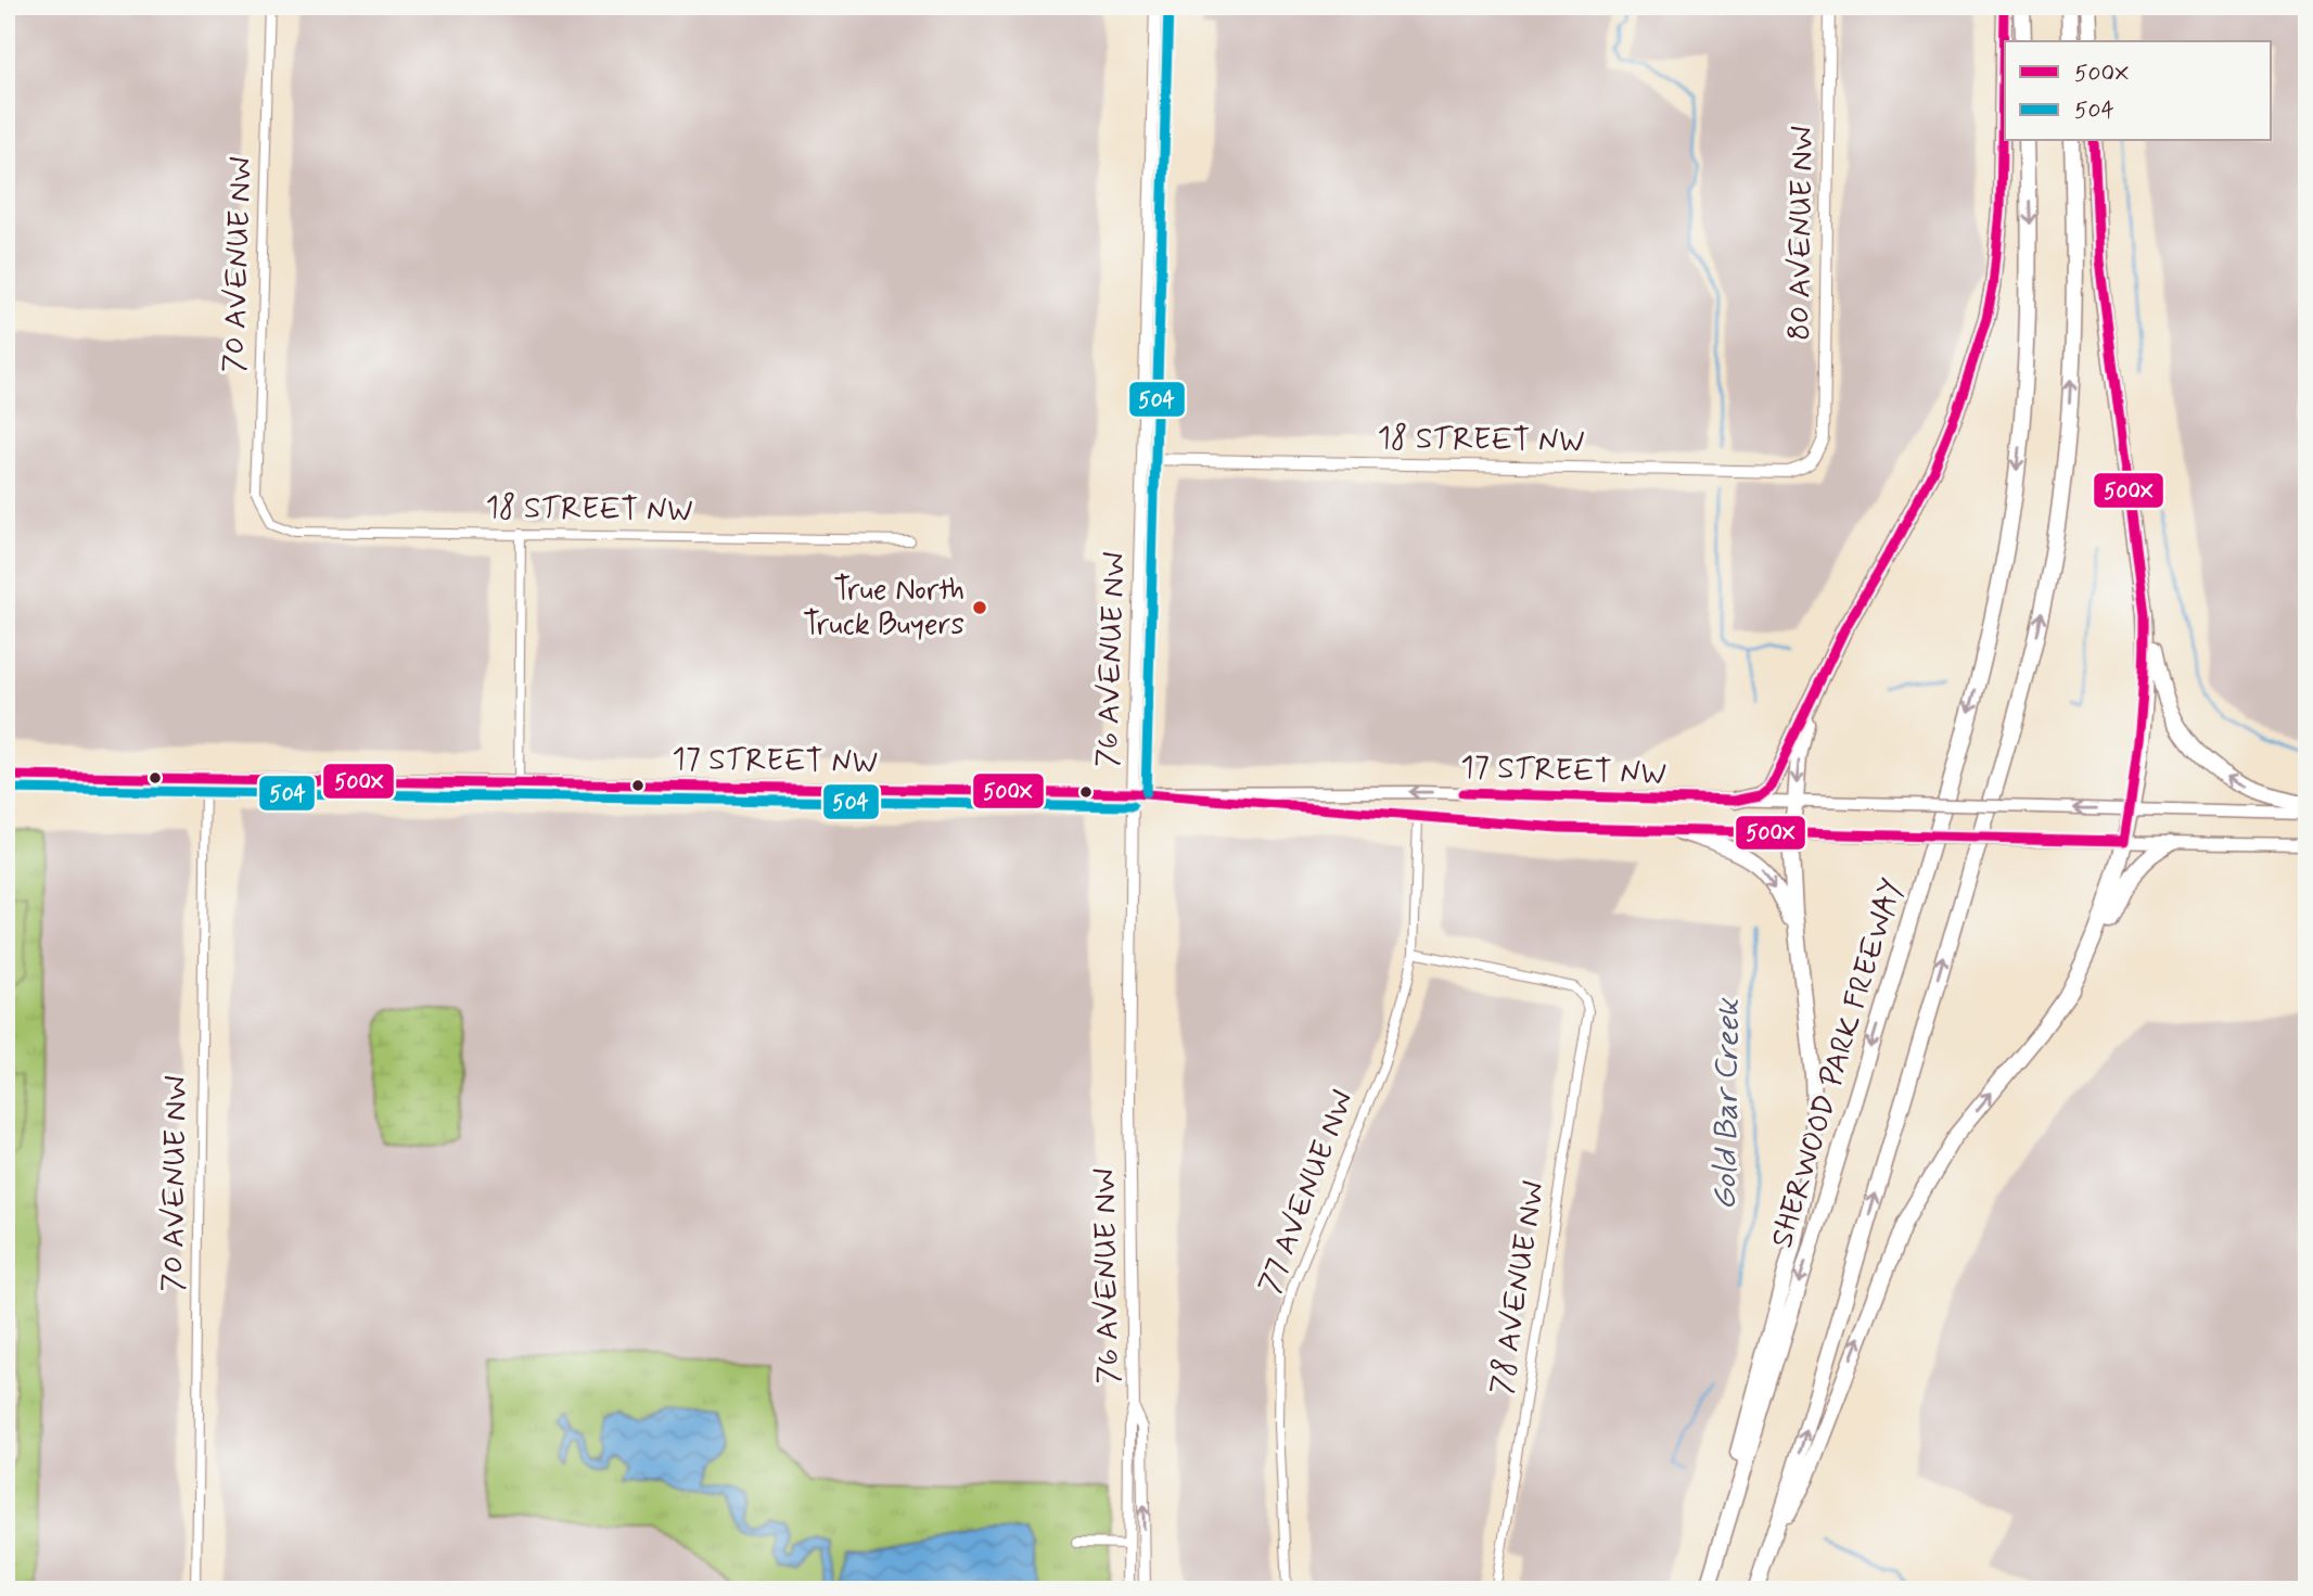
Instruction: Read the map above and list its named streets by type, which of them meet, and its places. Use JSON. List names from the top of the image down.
{
  "streets": {
    "highway": ["SHERWOOD PARK FREEWAY"],
    "main road": ["17 STREET NW"],
    "street": [
      "80 AVENUE NW",
      "70 AVENUE NW",
      "18 STREET NW",
      "76 AVENUE NW",
      "77 AVENUE NW",
      "78 AVENUE NW"
    ]
  },
  "crossings": [
    ["80 AVENUE NW", "18 STREET NW"],
    ["70 AVENUE NW", "18 STREET NW"],
    ["70 AVENUE NW", "17 STREET NW"],
    ["18 STREET NW", "76 AVENUE NW"],
    ["76 AVENUE NW", "17 STREET NW"],
    ["17 STREET NW", "77 AVENUE NW"],
    ["77 AVENUE NW", "78 AVENUE NW"]
  ],
  "water": ["Gold Bar Creek"],
  "places": ["True North Truck Buyers"],
  "lines": ["transit line 500X", "transit line 504"],
  "legend": ["500X", "504"]
}
